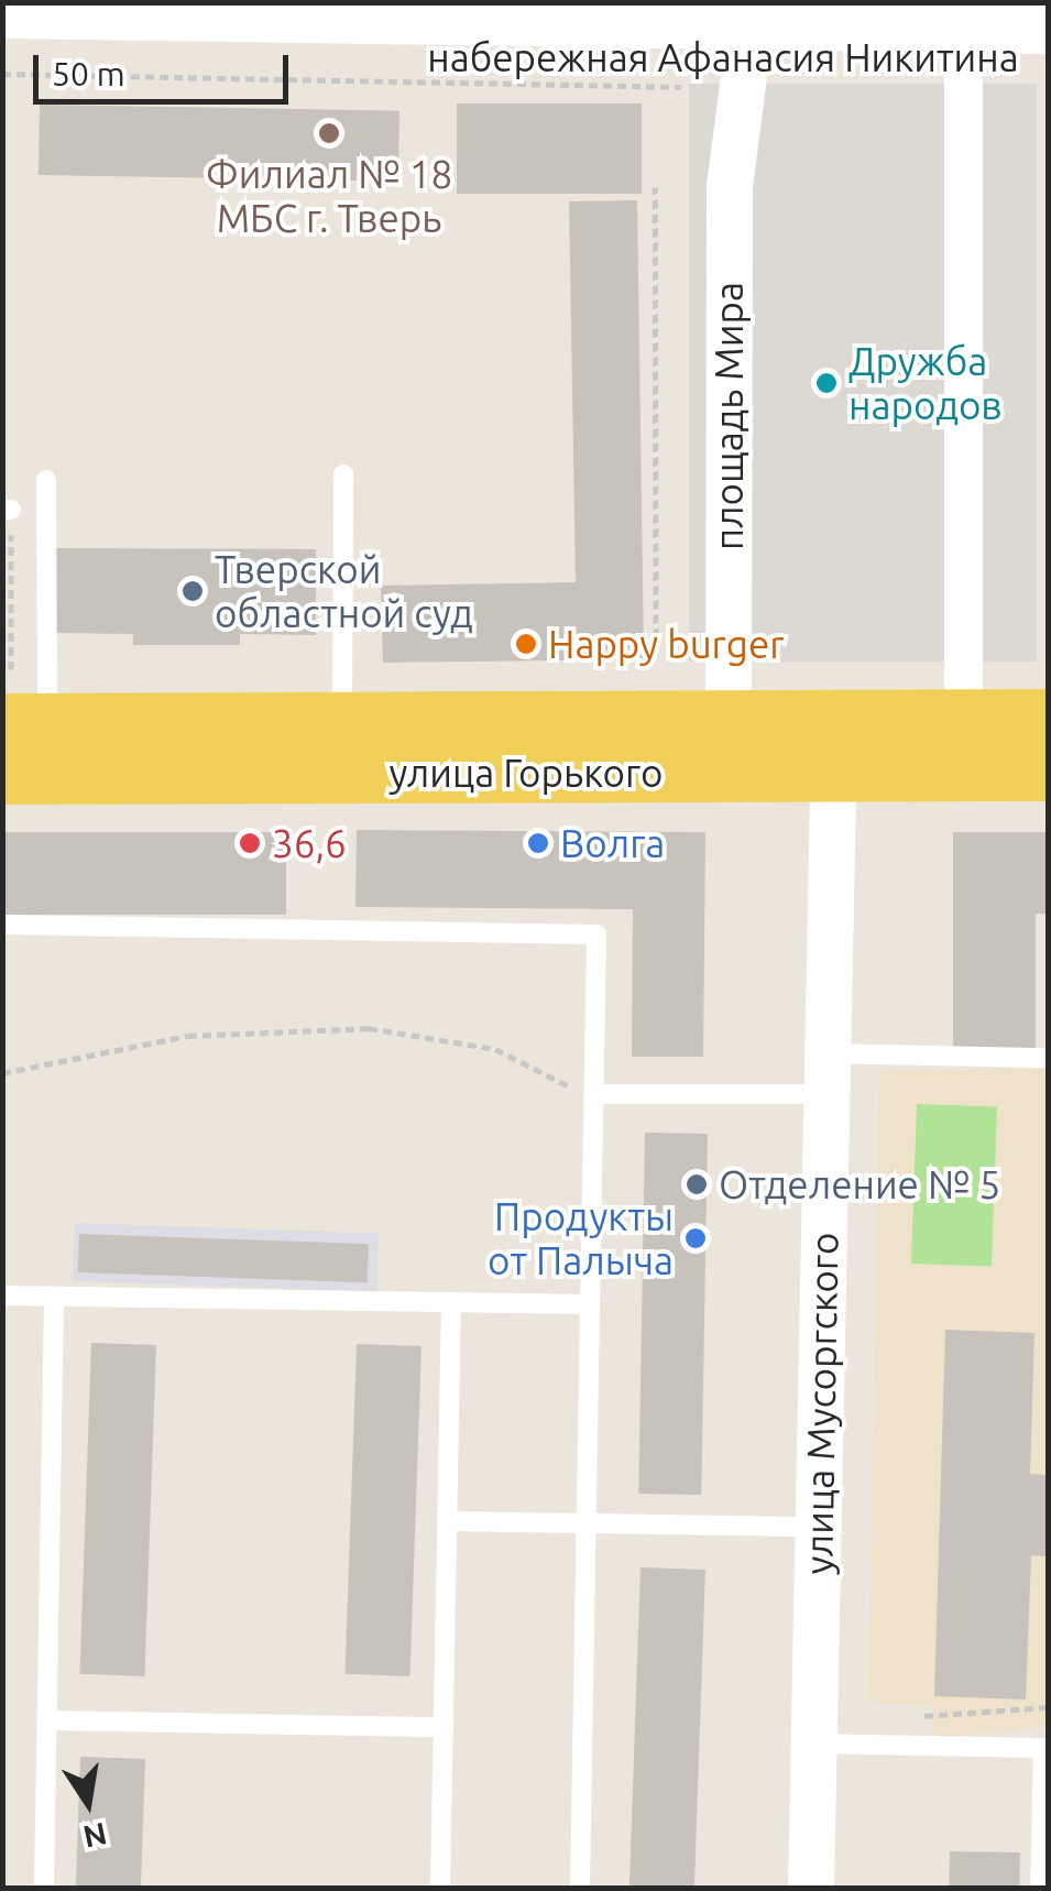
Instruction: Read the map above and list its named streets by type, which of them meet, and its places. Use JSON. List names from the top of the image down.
{
  "streets": {
    "main road": ["набережная Афанасия Никитина", "улица Горького"],
    "street": ["площадь Мира", "улица Мусоргского"]
  },
  "crossings": [
    ["набережная Афанасия Никитина", "площадь Мира"],
    ["площадь Мира", "улица Горького"],
    ["улица Горького", "улица Мусоргского"]
  ],
  "places": [
    "Филиал № 18 МБС г. Тверь",
    "Дружба народов",
    "Тверской областной суд",
    "Happy burger",
    "36,6",
    "Волга",
    "Отделение № 5",
    "Продукты от Палыча"
  ],
  "scale_bar": "50 m",
  "north": "bottom"
}
